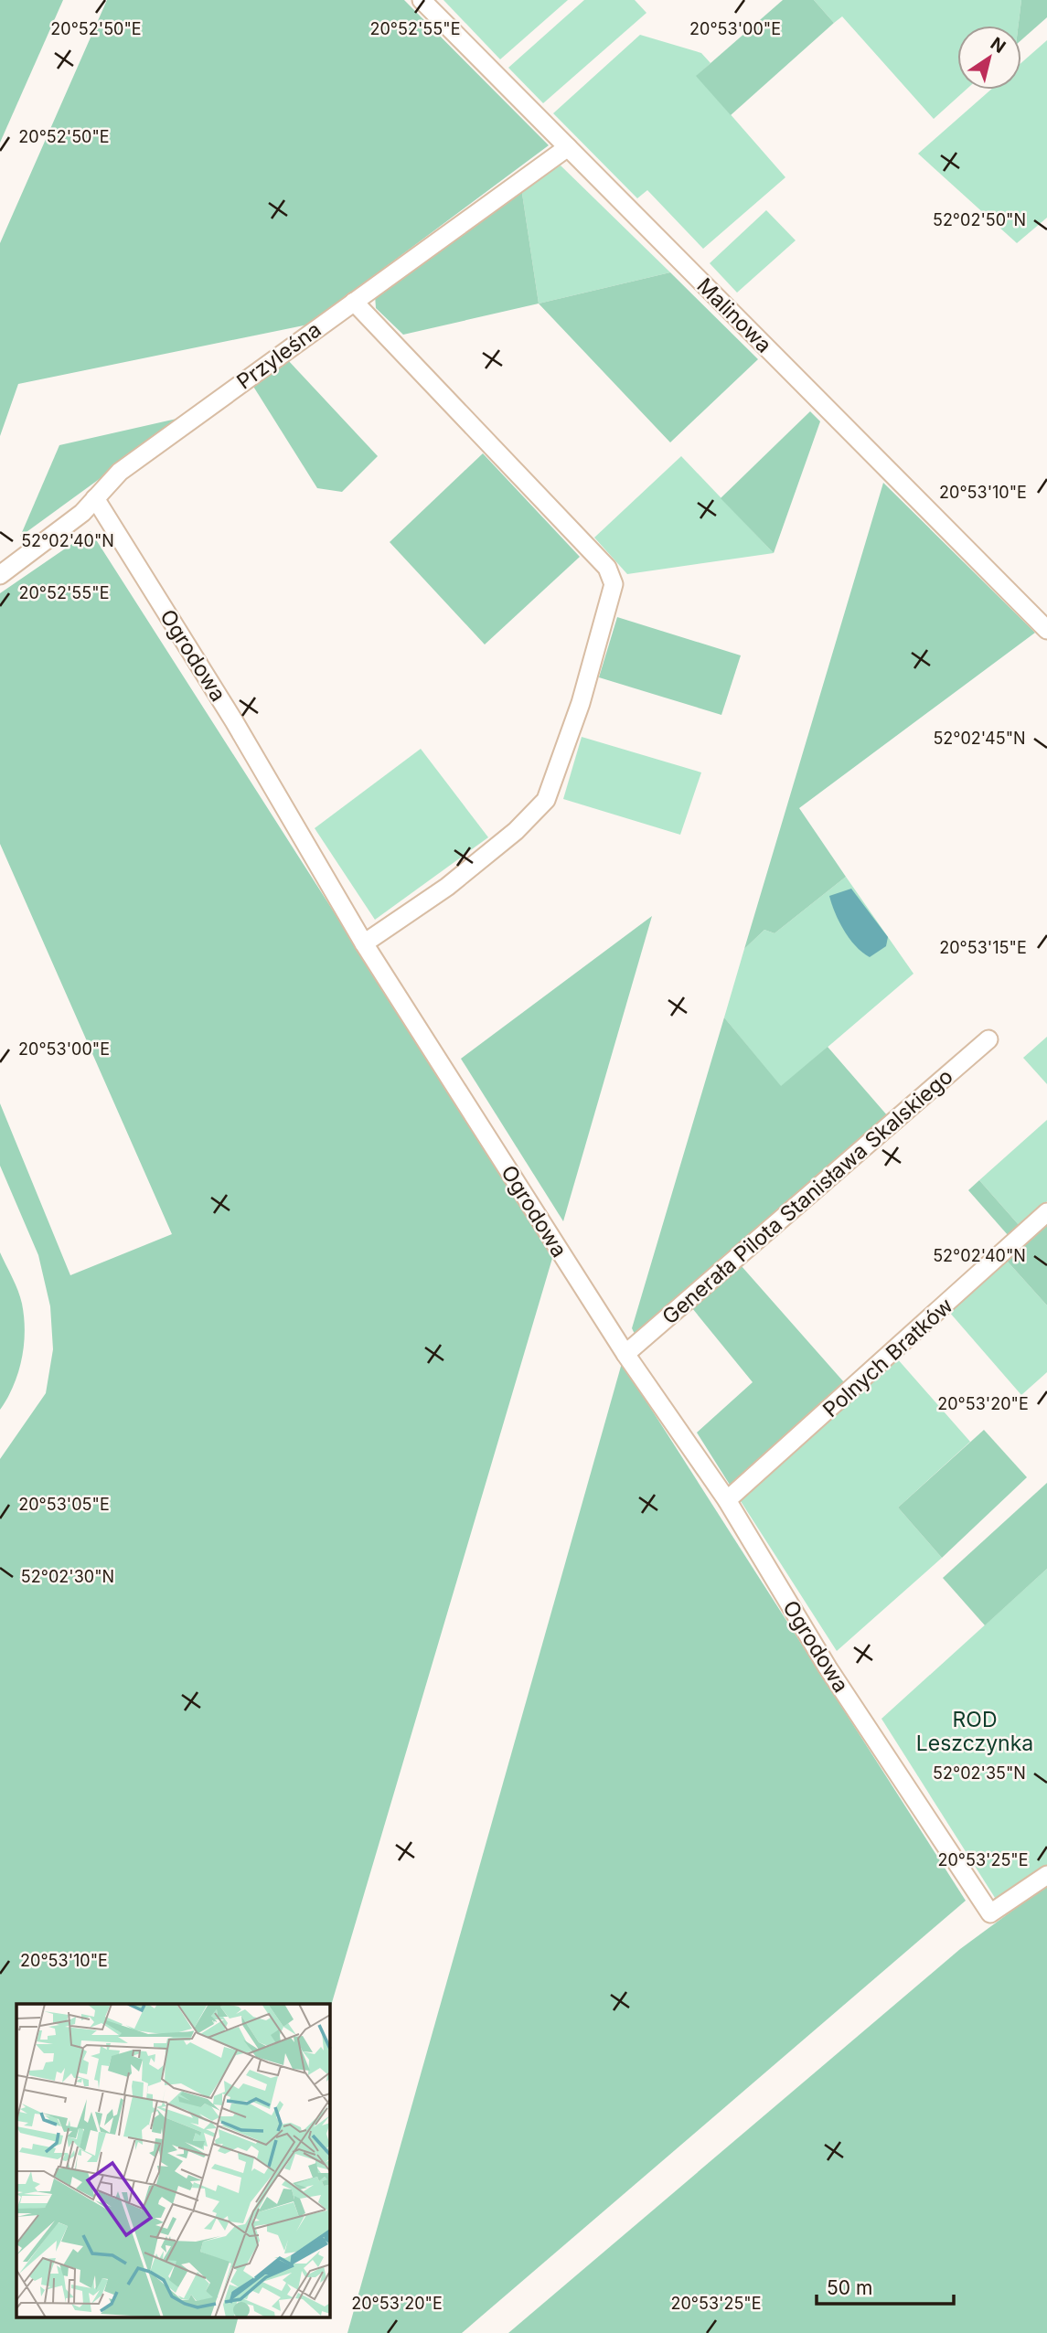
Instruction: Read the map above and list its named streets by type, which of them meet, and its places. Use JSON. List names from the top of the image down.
{
  "streets": {
    "street": [
      "Malinowa",
      "Przyleśna",
      "Ogrodowa",
      "Generała Pilota Stanisława Skalskiego",
      "Polnych Bratków"
    ]
  },
  "crossings": [
    ["Malinowa", "Przyleśna"],
    ["Przyleśna", "Ogrodowa"],
    ["Ogrodowa", "Generała Pilota Stanisława Skalskiego"],
    ["Ogrodowa", "Polnych Bratków"]
  ],
  "parks": ["ROD Leszczynka"],
  "scale_bar": "50 m",
  "north": "top right",
  "coordinates": [
    "20°52'50\"E",
    "20°52'55\"E",
    "20°53'00\"E",
    "52°02'50\"N",
    "20°53'10\"E",
    "52°02'40\"N",
    "52°02'45\"N",
    "20°53'15\"E",
    "20°53'20\"E",
    "20°53'05\"E",
    "52°02'30\"N",
    "52°02'35\"N",
    "20°53'25\"E"
  ]
}
